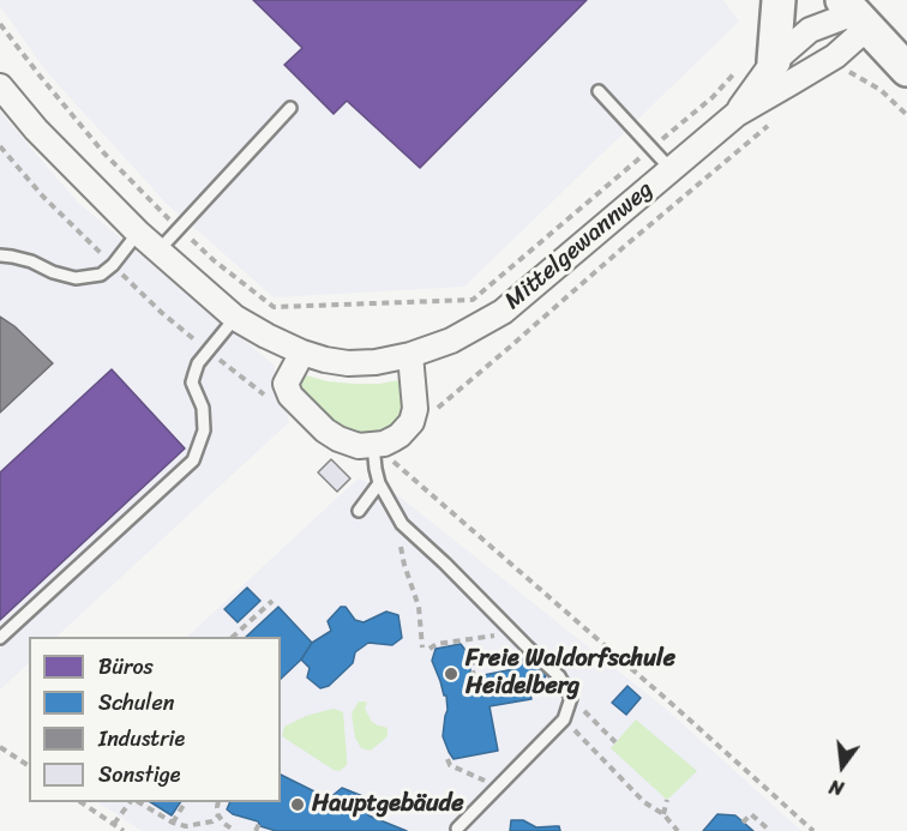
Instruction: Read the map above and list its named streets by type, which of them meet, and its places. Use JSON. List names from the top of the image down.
{
  "streets": {
    "street": ["Mittelgewannweg"]
  },
  "places": ["Freie Waldorfschule Heidelberg", "Hauptgebäude"],
  "legend": [
    "Büros",
    "Schulen",
    "Industrie",
    "Sonstige"
  ],
  "north": "bottom"
}
